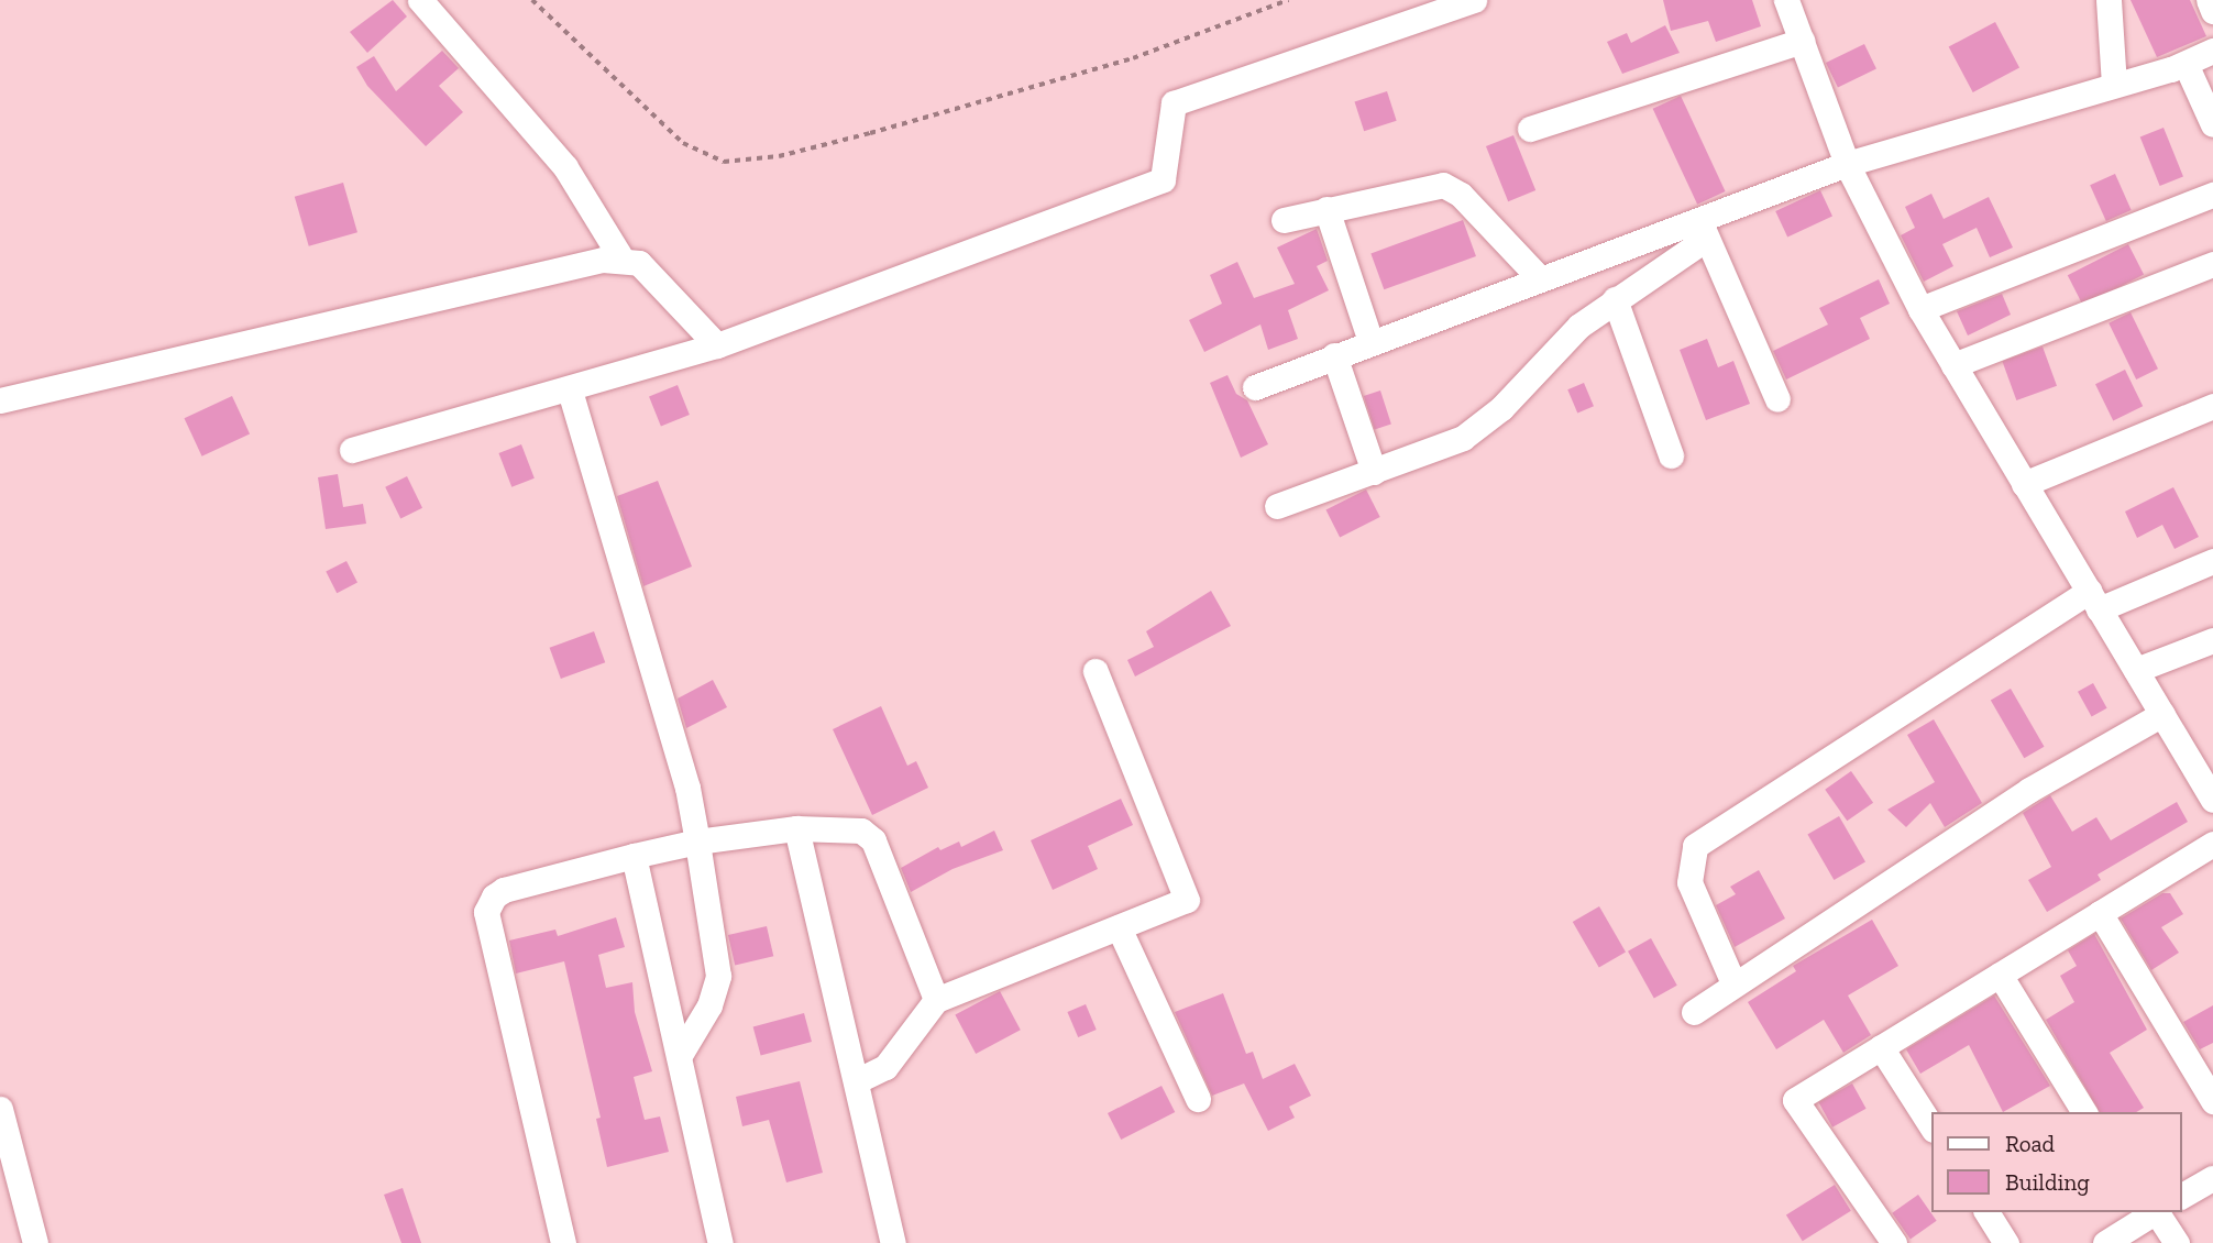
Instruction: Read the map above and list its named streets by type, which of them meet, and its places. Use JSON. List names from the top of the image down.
{
  "legend": ["Road", "Building"]
}
